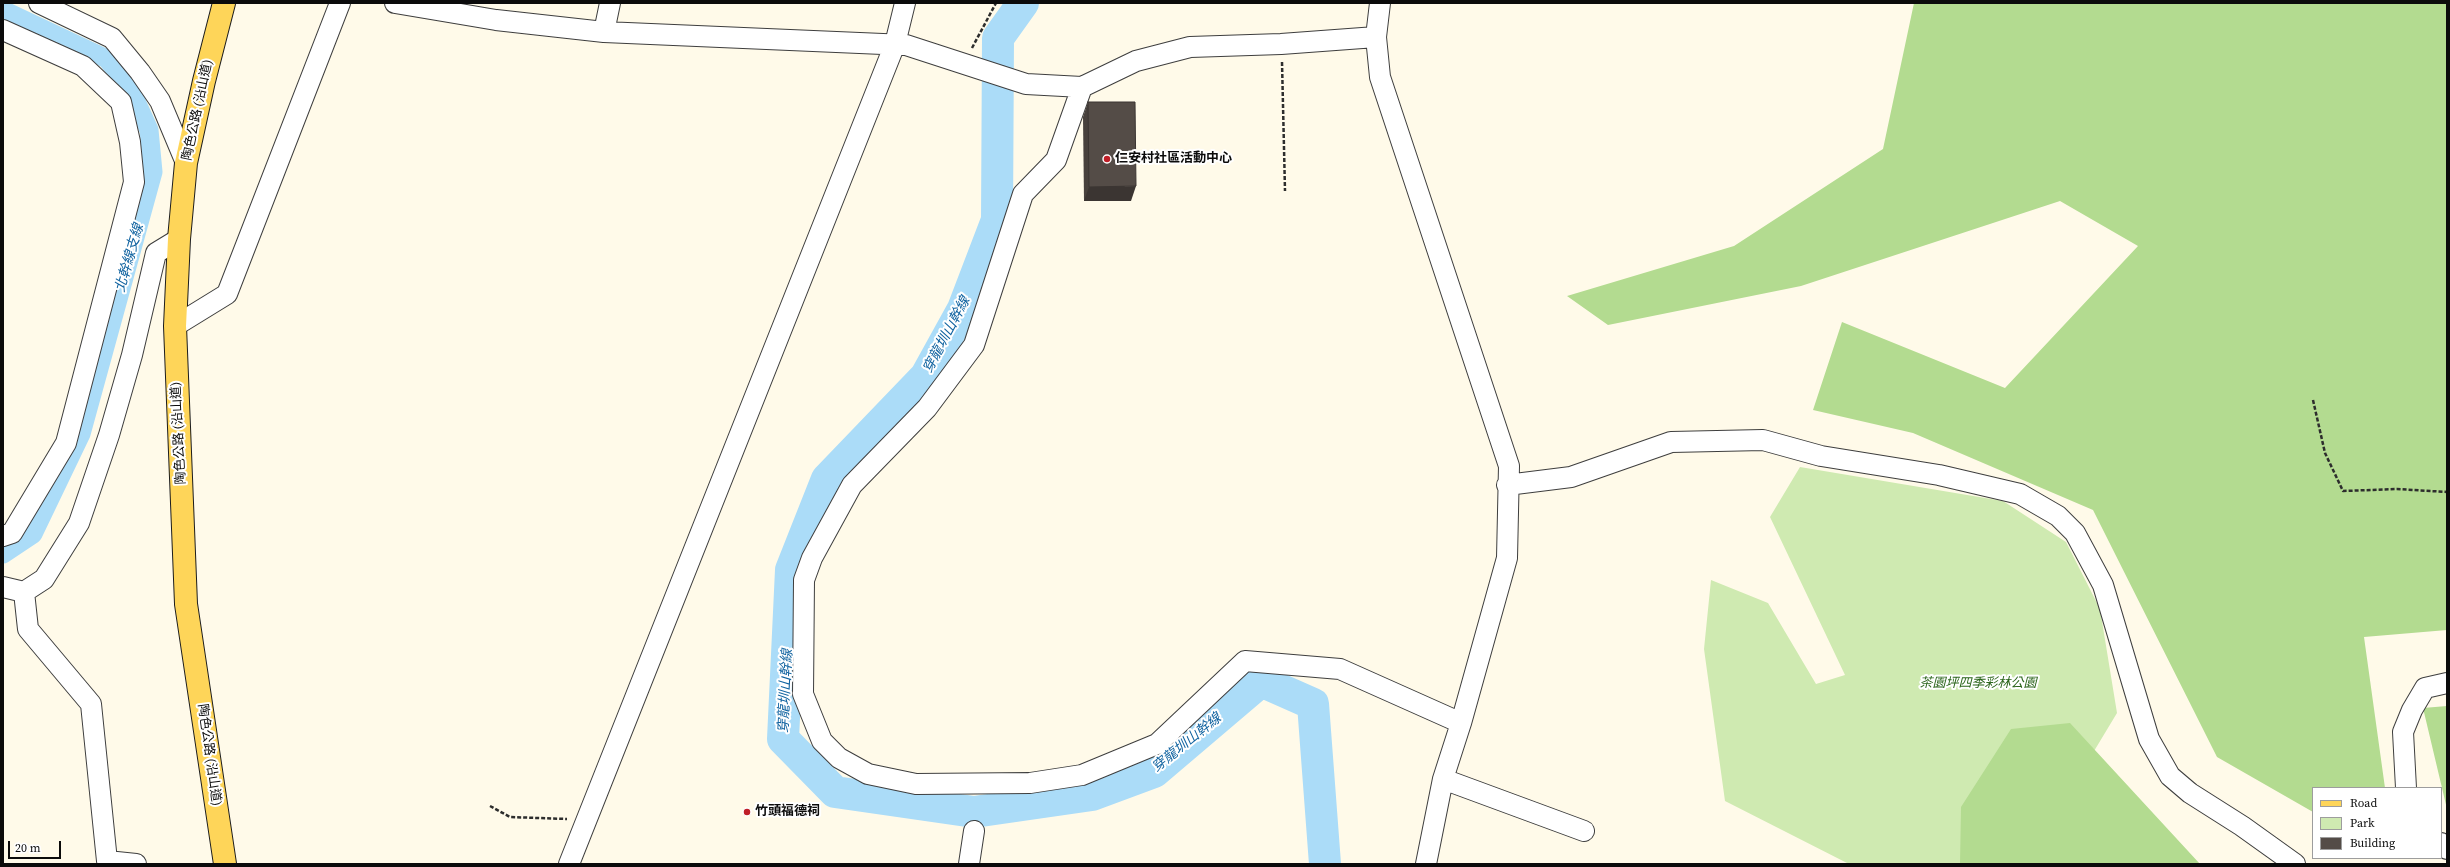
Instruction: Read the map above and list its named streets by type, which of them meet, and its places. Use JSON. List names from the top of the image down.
{
  "streets": {
    "main road": ["陶色公路 (沿山道)"]
  },
  "water": ["北幹線支線", "穿龍圳山幹線"],
  "parks": ["茶園坪四季彩林公園"],
  "places": ["仁安村社區活動中心", "竹頭福德祠"],
  "legend": ["Road", "Park", "Building"],
  "scale_bar": "20 m"
}
